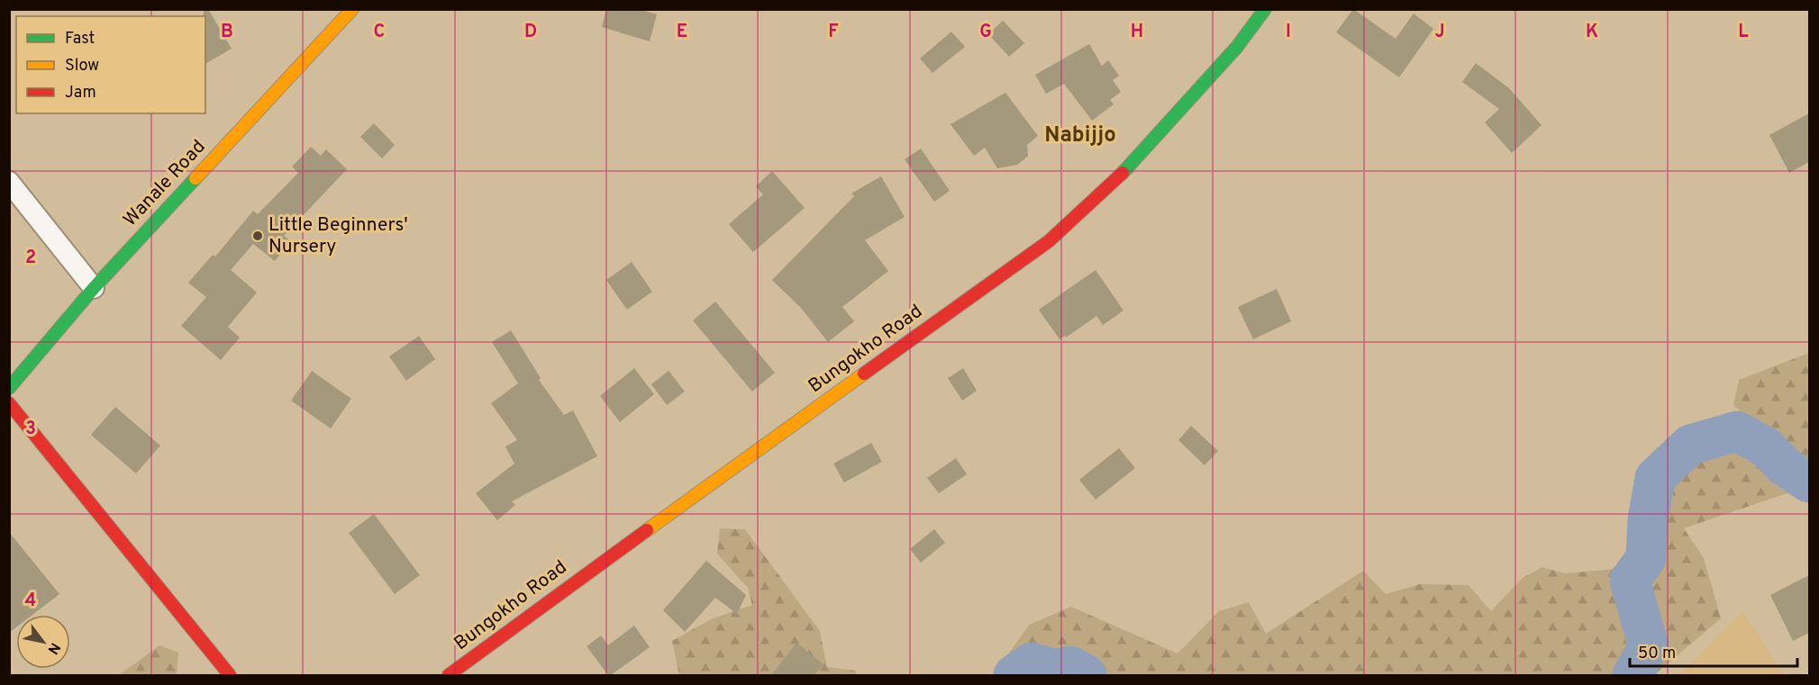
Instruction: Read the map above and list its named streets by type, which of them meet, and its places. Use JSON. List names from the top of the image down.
{
  "streets": {
    "street": ["Wanale Road", "Bungokho Road"]
  },
  "districts": ["Nabijjo"],
  "places": ["Little Beginners' Nursery"],
  "legend": ["Fast", "Slow", "Jam"],
  "scale_bar": "50 m",
  "north": "bottom right",
  "grid": {
    "columns": [
      "B",
      "C",
      "D",
      "E",
      "F",
      "G",
      "H",
      "I",
      "J",
      "K",
      "L"
    ],
    "rows": ["2", "3", "4"]
  }
}
